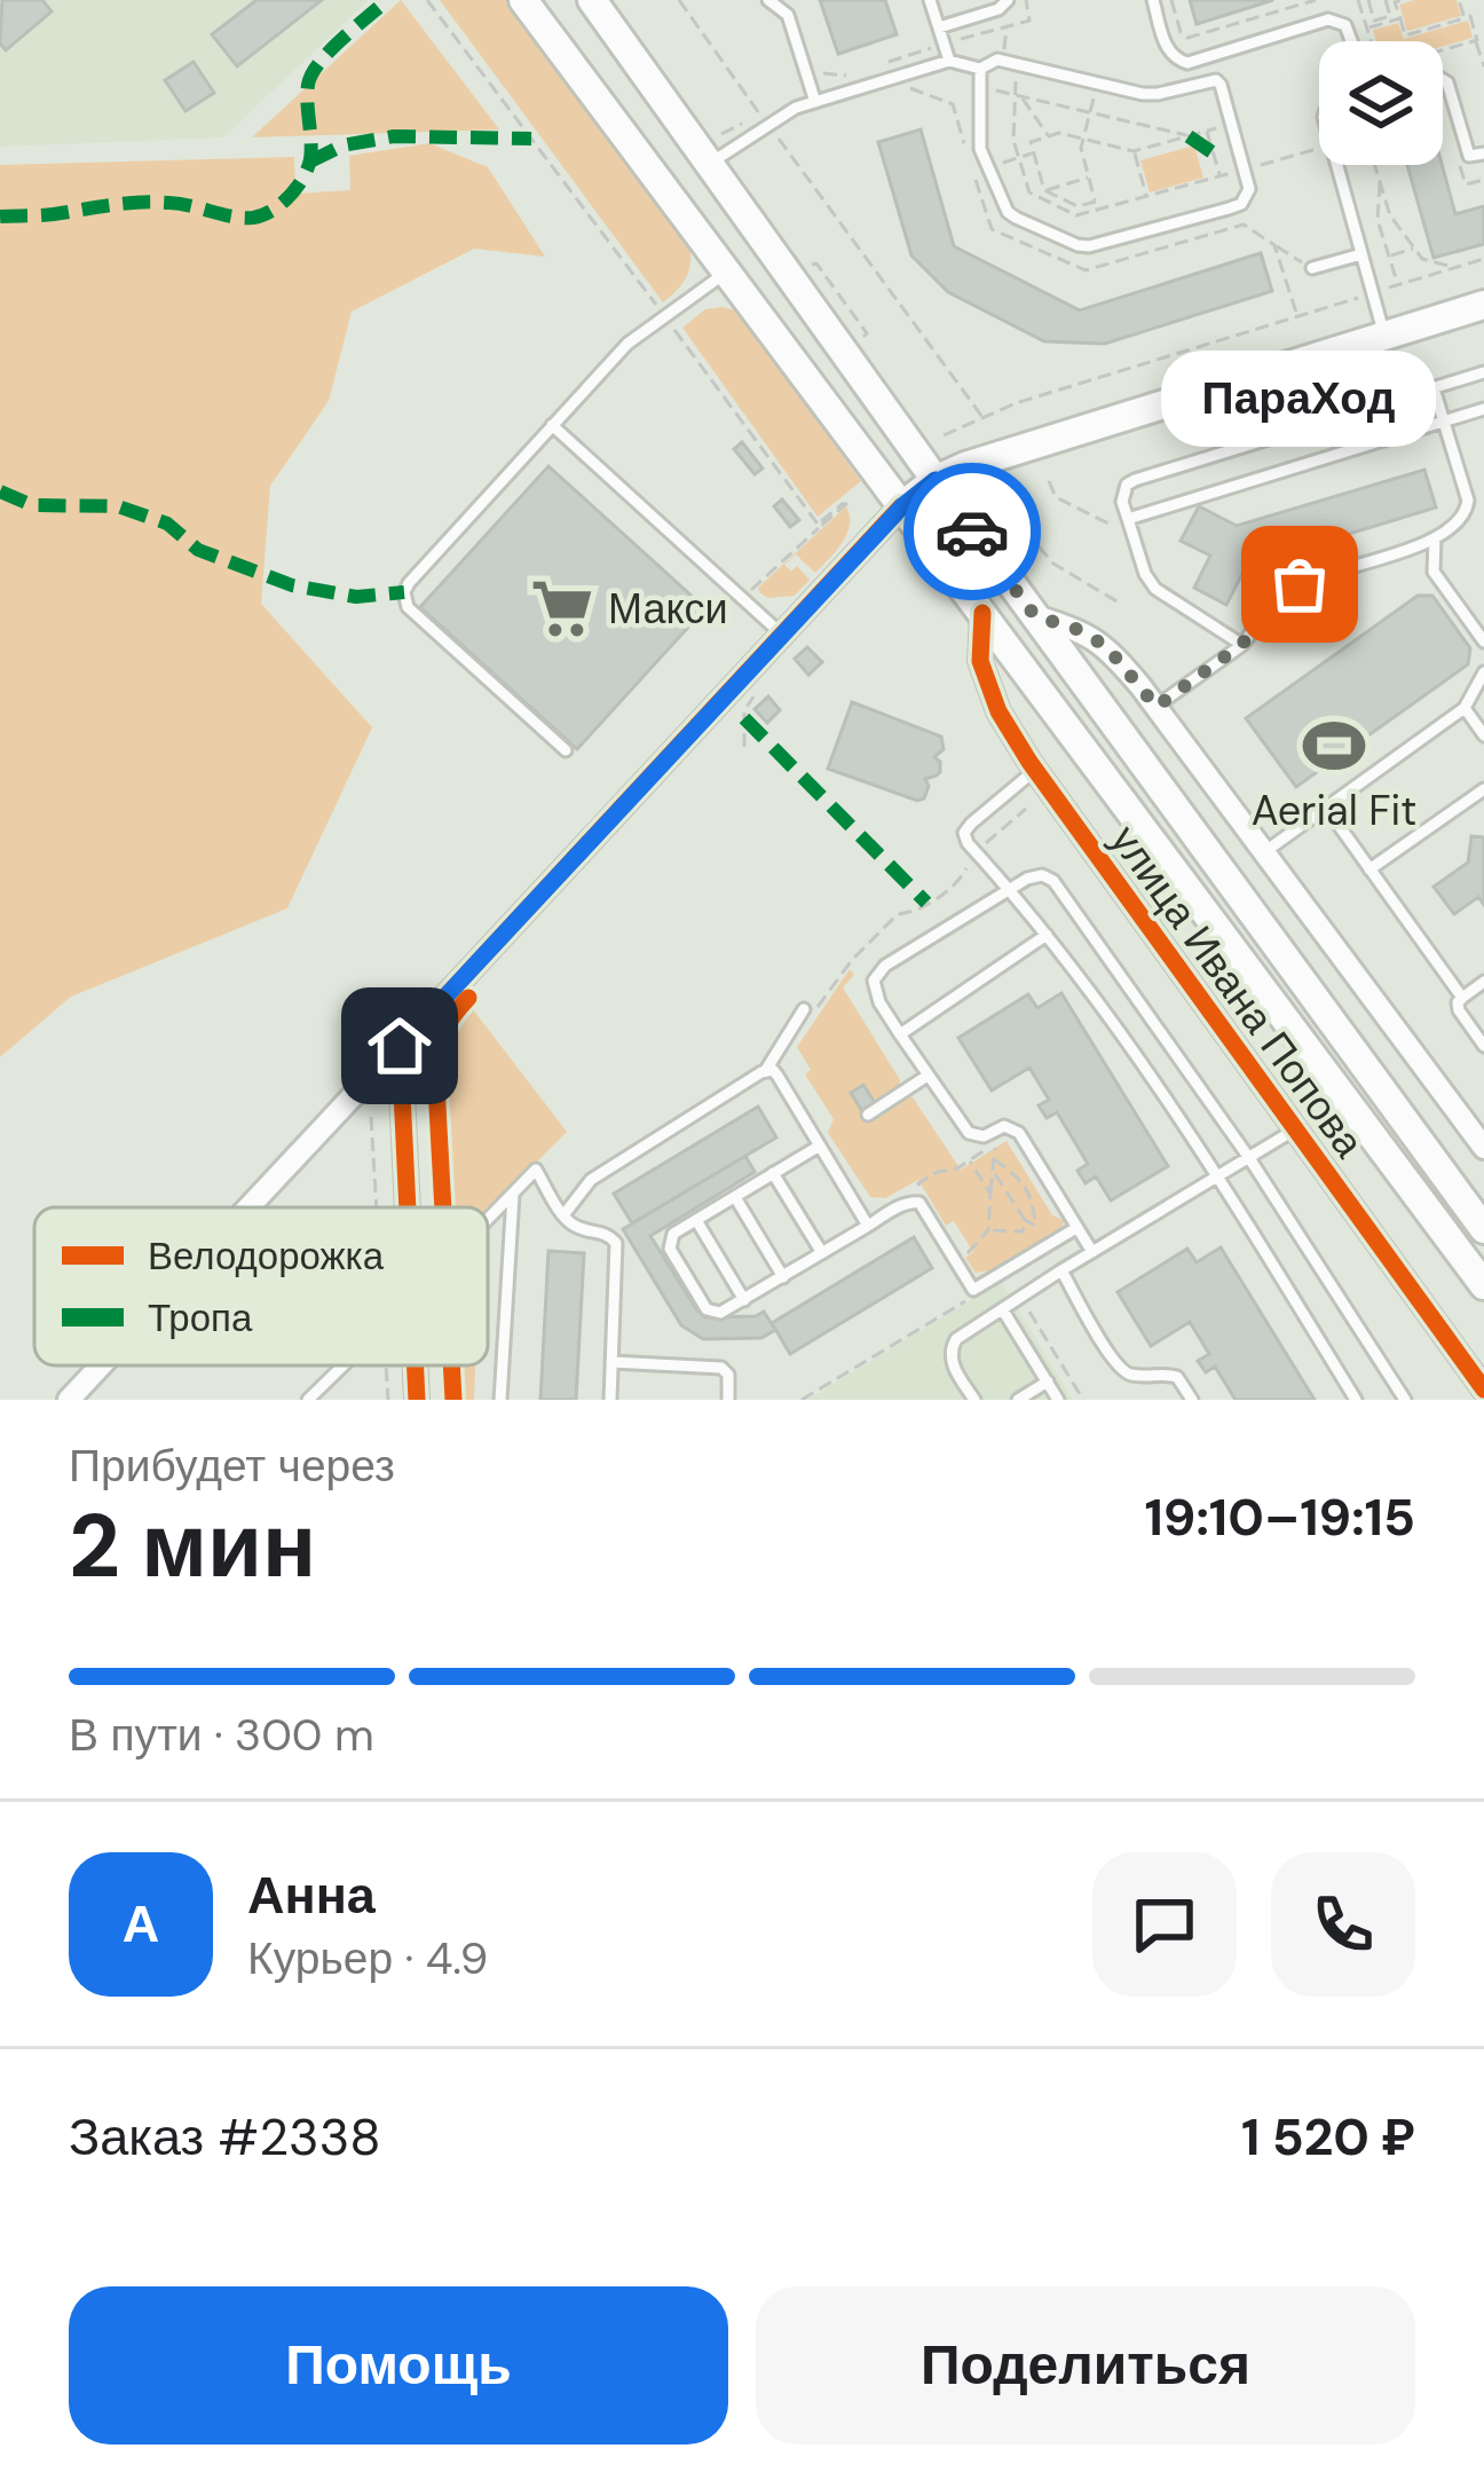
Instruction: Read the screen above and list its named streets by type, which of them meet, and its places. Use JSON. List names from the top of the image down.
{
  "streets": {
    "main road": ["улица Ивана Попова"]
  },
  "places": {
    "other": ["ПараХод"],
    "supermarket": ["Макси"],
    "sports": ["Aerial Fit"]
  },
  "legend": ["Велодорожка", "Тропа"],
  "page": {
    "bubble": "ПараХод",
    "heading": ["2 мин", "Прибудет через", "19:10–19:15"],
    "panel": [
      "Анна",
      "Курьер · 4.9",
      "Заказ #2338",
      "1 520 ₽"
    ],
    "bar": "В пути · 300 m",
    "round": "А",
    "buttons": ["Помощь", "Поделиться"]
  }
}
